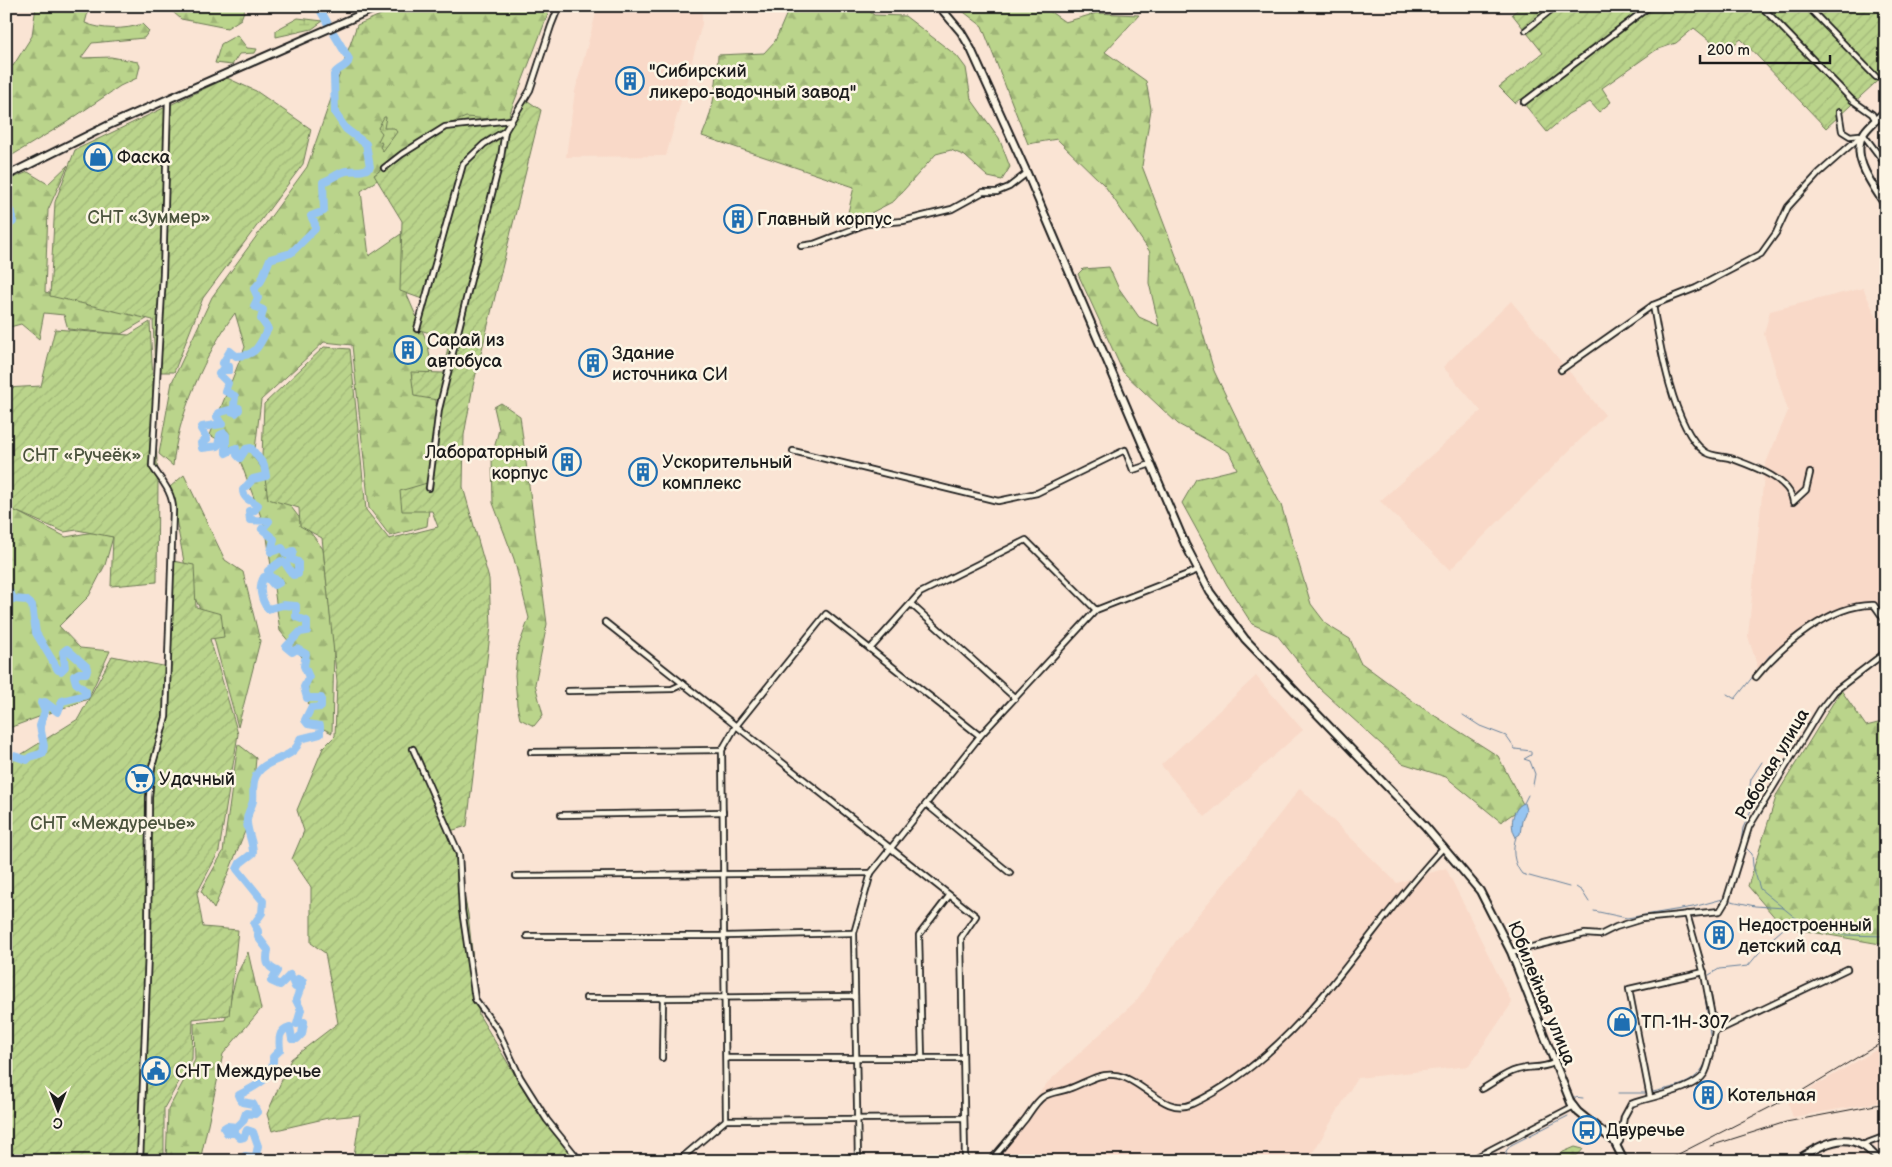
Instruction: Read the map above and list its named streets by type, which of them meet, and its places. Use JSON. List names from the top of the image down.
{
  "streets": {
    "main road": ["Юбилейная улица"],
    "street": ["Рабочая улица"]
  },
  "crossings": [
    ["Рабочая улица", "Юбилейная улица"]
  ],
  "parks": ["СНТ «Зуммер»", "СНТ «Ручеёк»", "СНТ «Междуречье»"],
  "places": {
    "building": [
      "\"Сибирский ликеро-водочный завод\"",
      "Главный корпус",
      "Сарай из автобуса",
      "Здание источника СИ",
      "Лабораторный корпус",
      "Ускорительный комплекс",
      "Недостроенный детский сад",
      "Котельная"
    ],
    "shop": ["Фаска", "ТП-1Н-307"],
    "supermarket": ["Удачный"],
    "public building": ["СНТ Междуречье"],
    "bus stop": ["Двуречье"]
  },
  "scale_bar": "200 m",
  "north": "bottom"
}
